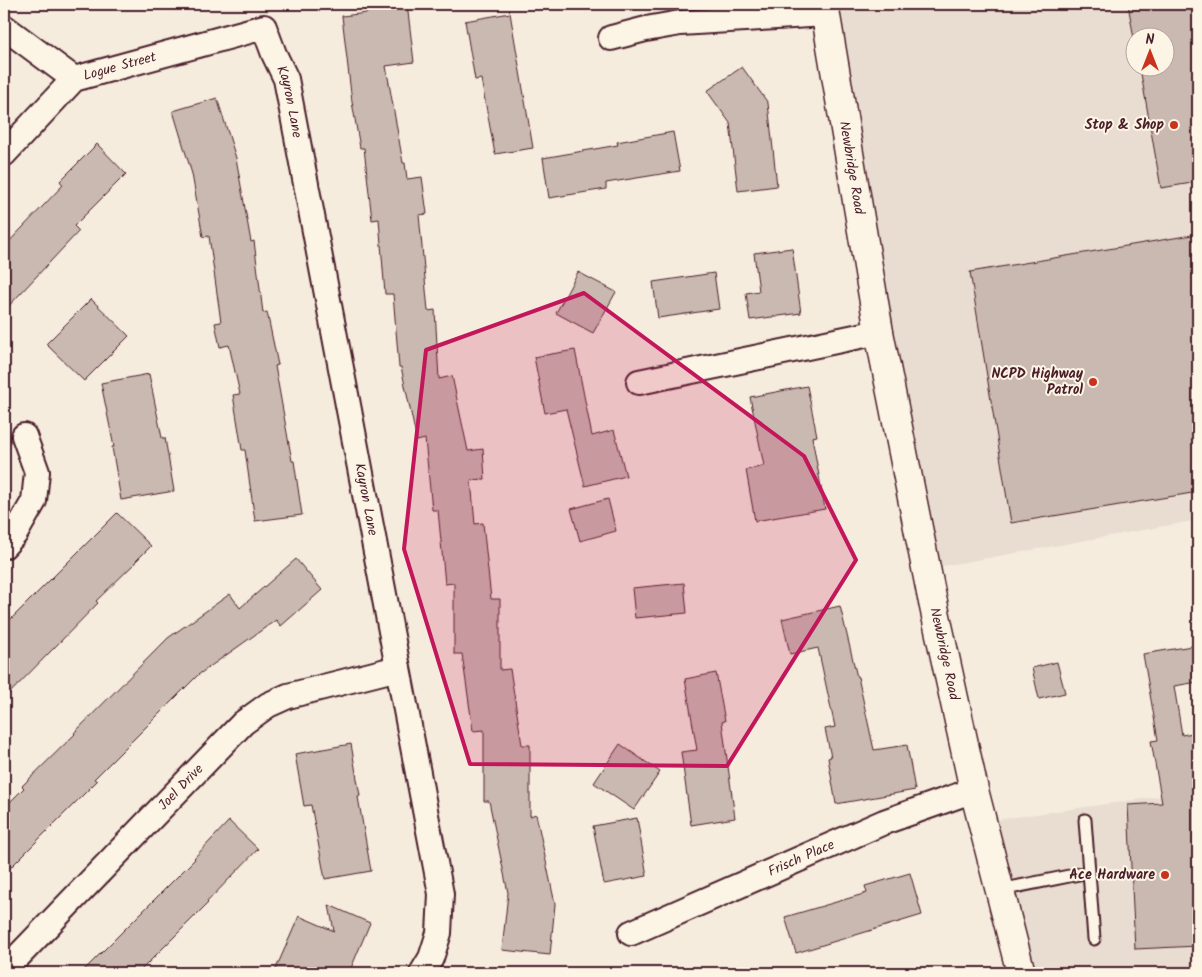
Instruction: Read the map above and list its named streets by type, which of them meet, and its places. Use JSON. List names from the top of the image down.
{
  "streets": {
    "main road": ["Newbridge Road"],
    "street": [
      "Logue Street",
      "Kayron Lane",
      "Joel Drive",
      "Frisch Place"
    ]
  },
  "crossings": [
    ["Logue Street", "Kayron Lane"],
    ["Kayron Lane", "Joel Drive"],
    ["Newbridge Road", "Frisch Place"]
  ],
  "places": ["Stop & Shop", "NCPD Highway Patrol", "Ace Hardware"],
  "north": "top"
}
